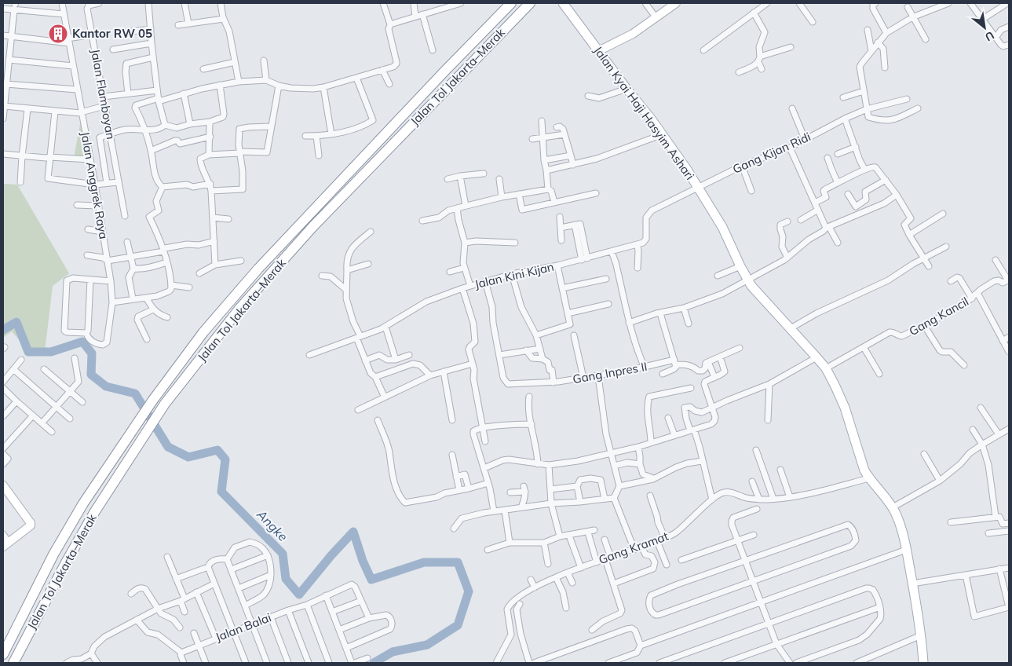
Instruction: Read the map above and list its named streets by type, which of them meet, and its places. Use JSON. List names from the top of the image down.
{
  "streets": {
    "highway": ["Jalan Tol Jakarta–Merak"],
    "main road": ["Jalan Kyai Haji Hasyim Ashari"],
    "street": [
      "Jalan Flamboyan",
      "Gang Kijan Ridi",
      "Jalan Anggrek Raya",
      "Jalan Kini Kijan",
      "Gang Kancil",
      "Gang Inpres II",
      "Gang Kramat",
      "Jalan Balai"
    ]
  },
  "crossings": [
    ["Jalan Kyai Haji Hasyim Ashari", "Gang Kijan Ridi"],
    ["Jalan Kyai Haji Hasyim Ashari", "Gang Kancil"],
    ["Jalan Kyai Haji Hasyim Ashari", "Gang Kramat"],
    ["Jalan Kini Kijan", "Gang Inpres II"]
  ],
  "water": ["Angke"],
  "places": {
    "building": ["Kantor RW 05"]
  },
  "north": "bottom right"
}
